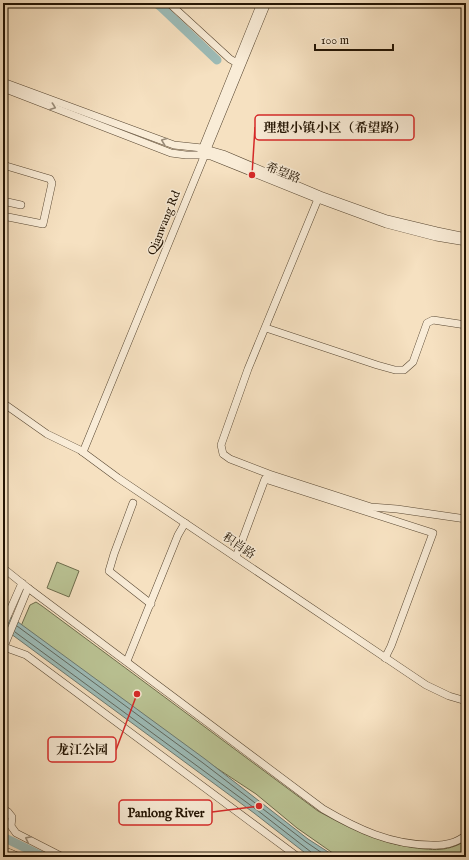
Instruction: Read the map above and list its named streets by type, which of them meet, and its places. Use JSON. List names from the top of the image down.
{
  "streets": {
    "street": ["希望路", "Qianwang Rd", "积肖路"]
  },
  "crossings": [
    ["希望路", "Qianwang Rd"],
    ["Qianwang Rd", "积肖路"]
  ],
  "places": ["理想小镇小区（希望路）", "龙江公园", "Panlong River"],
  "scale_bar": "100 m"
}
